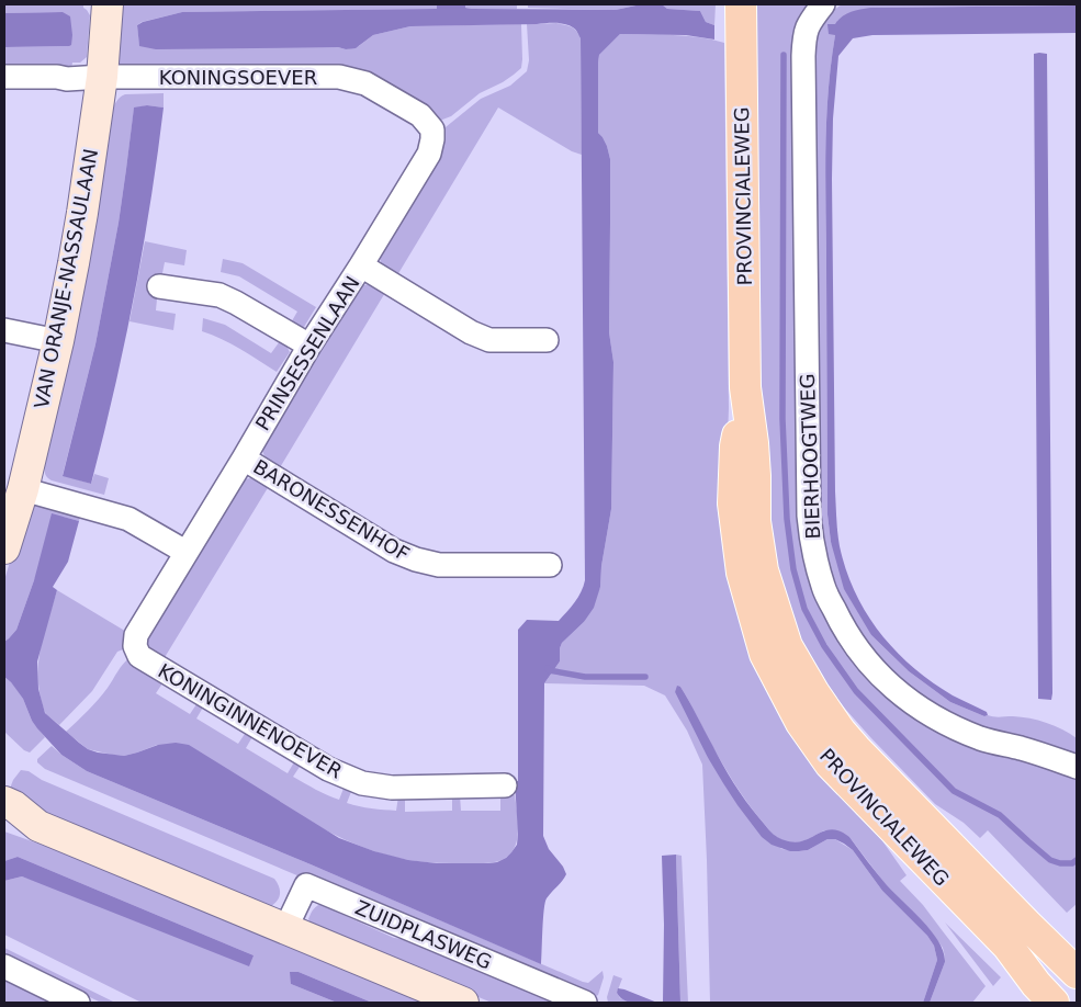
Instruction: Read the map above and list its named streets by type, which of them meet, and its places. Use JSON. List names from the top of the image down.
{
  "streets": {
    "main road": ["PROVINCIALEWEG"],
    "street": [
      "KONINGSOEVER",
      "VAN ORANJE-NASSAULAAN",
      "PRINSESSENLAAN",
      "BIERHOOGTWEG",
      "BARONESSENHOF",
      "KONINGINNENOEVER",
      "ZUIDPLASWEG"
    ]
  },
  "crossings": [
    ["KONINGSOEVER", "VAN ORANJE-NASSAULAAN"],
    ["KONINGSOEVER", "PRINSESSENLAAN"],
    ["PRINSESSENLAAN", "BARONESSENHOF"],
    ["PRINSESSENLAAN", "KONINGINNENOEVER"]
  ]
}
